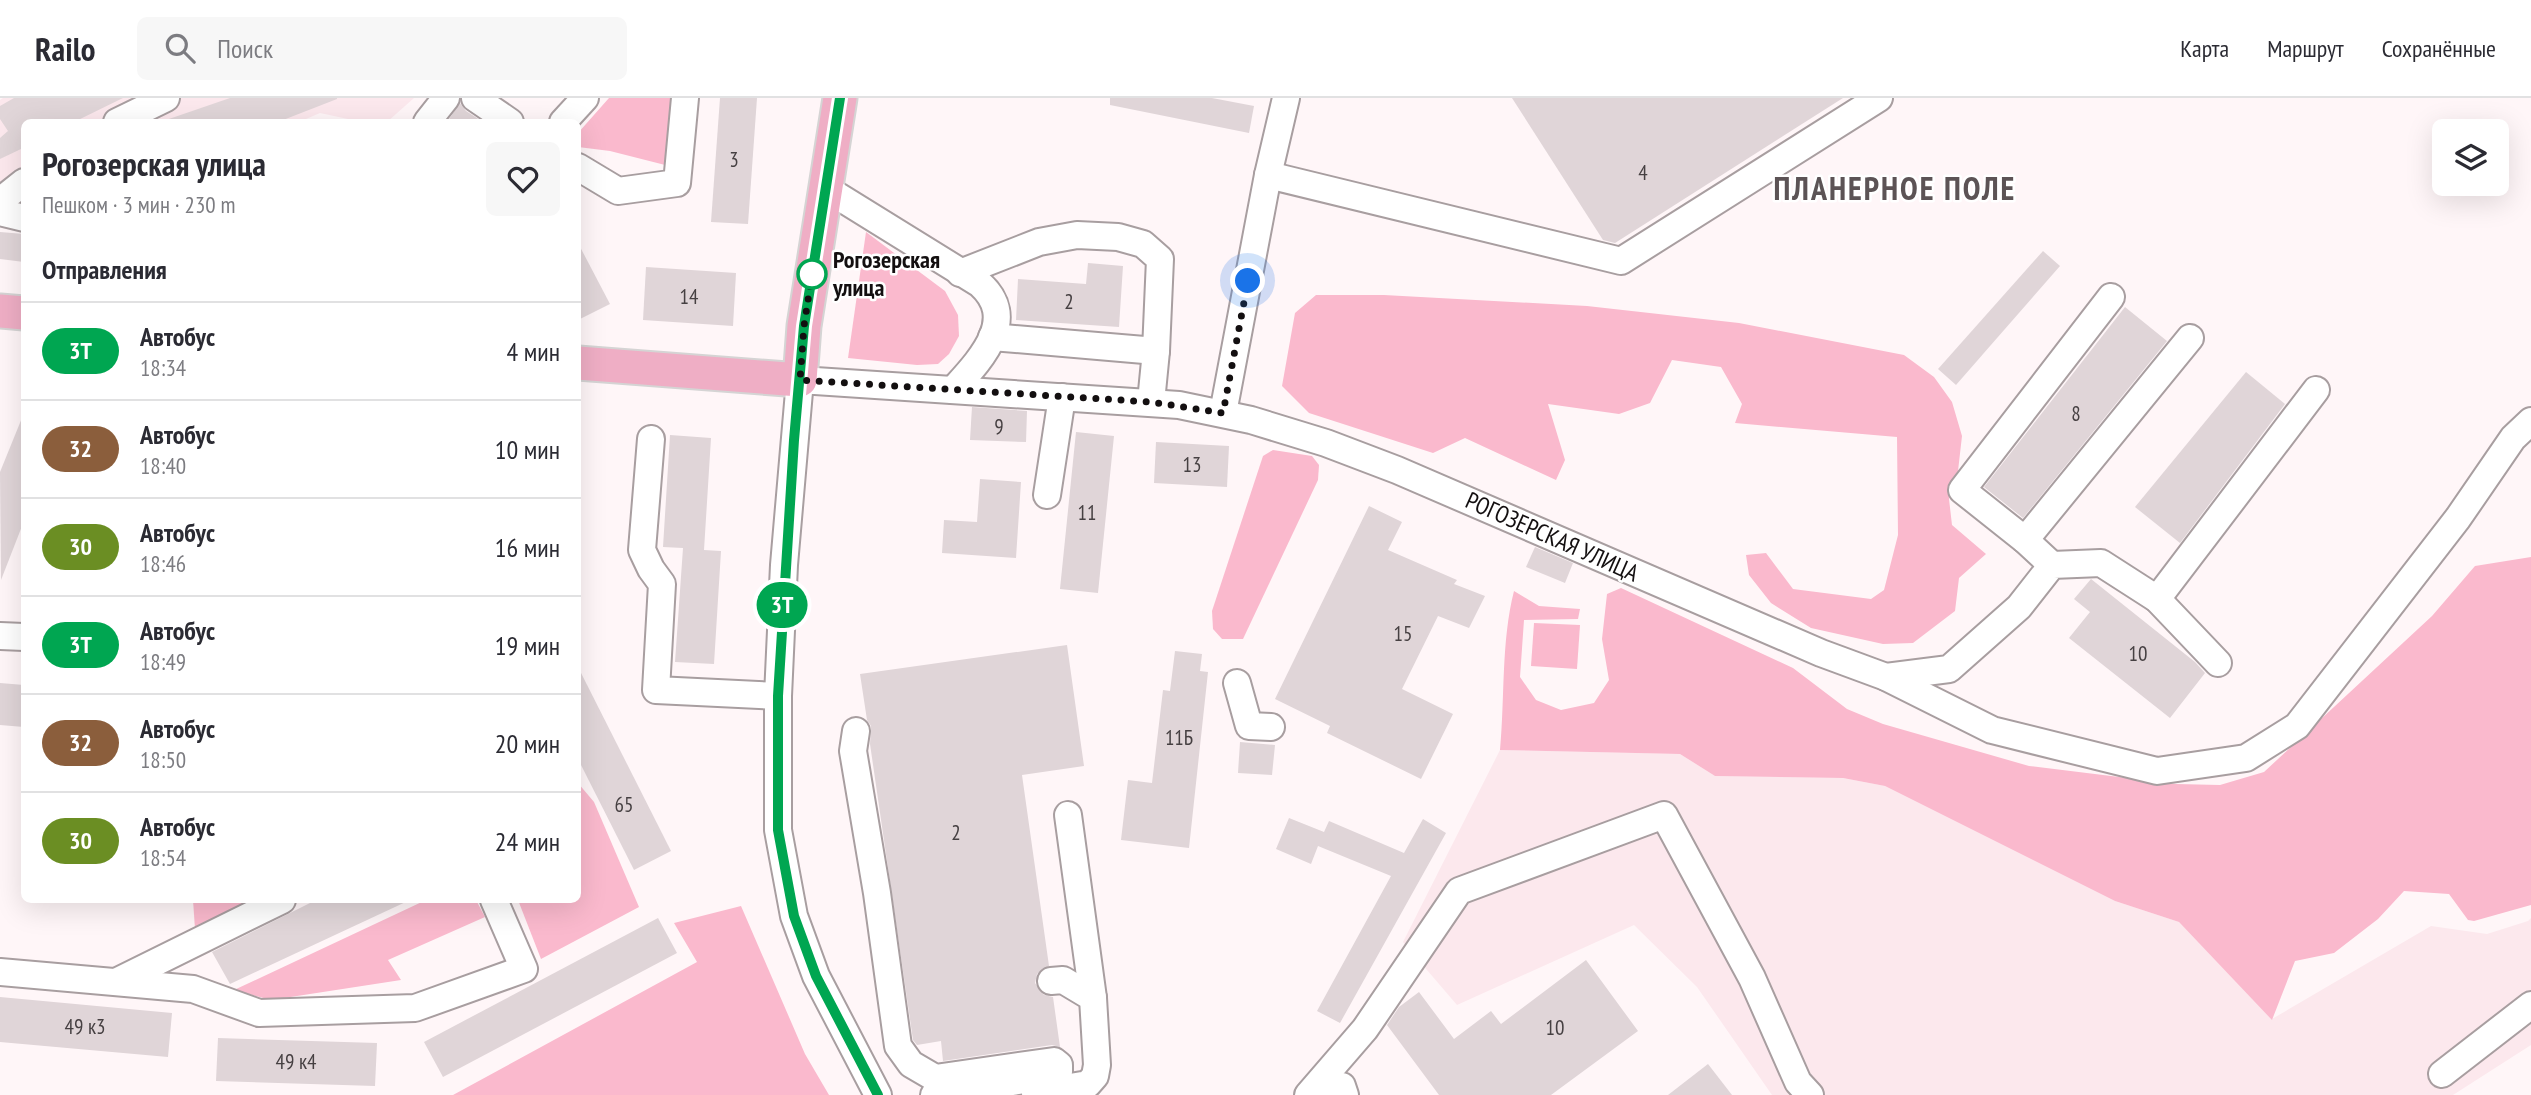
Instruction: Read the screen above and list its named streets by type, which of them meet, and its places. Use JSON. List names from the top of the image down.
{
  "streets": {
    "street": ["РОГОЗЕРСКАЯ УЛИЦА"]
  },
  "districts": ["ПЛАНЕРНОЕ ПОЛЕ"],
  "places": ["Рогозерская улица"],
  "lines": ["bus line 3Т"],
  "house_numbers": [
    "3",
    "4",
    "14",
    "2",
    "8",
    "9",
    "13",
    "11",
    "15",
    "10",
    "11Б",
    "65",
    "2",
    "49 к3",
    "10",
    "49 к4"
  ],
  "page": {
    "header": "Railo",
    "search": "Поиск",
    "nav": ["Карта", "Маршрут", "Сохранённые"],
    "on_map": "3Т",
    "heading": [
      ["Рогозерская улица", "Пешком · 3 мин · 230 m"],
      "Отправления"
    ],
    "list": [
      {
        "mark": "3Т",
        "name": "Автобус",
        "note": "18:34",
        "value": "4 мин"
      },
      {
        "mark": "32",
        "name": "Автобус",
        "note": "18:40",
        "value": "10 мин"
      },
      {
        "mark": "30",
        "name": "Автобус",
        "note": "18:46",
        "value": "16 мин"
      },
      {
        "mark": "3Т",
        "name": "Автобус",
        "note": "18:49",
        "value": "19 мин"
      },
      {
        "mark": "32",
        "name": "Автобус",
        "note": "18:50",
        "value": "20 мин"
      },
      {
        "mark": "30",
        "name": "Автобус",
        "note": "18:54",
        "value": "24 мин"
      }
    ]
  }
}
